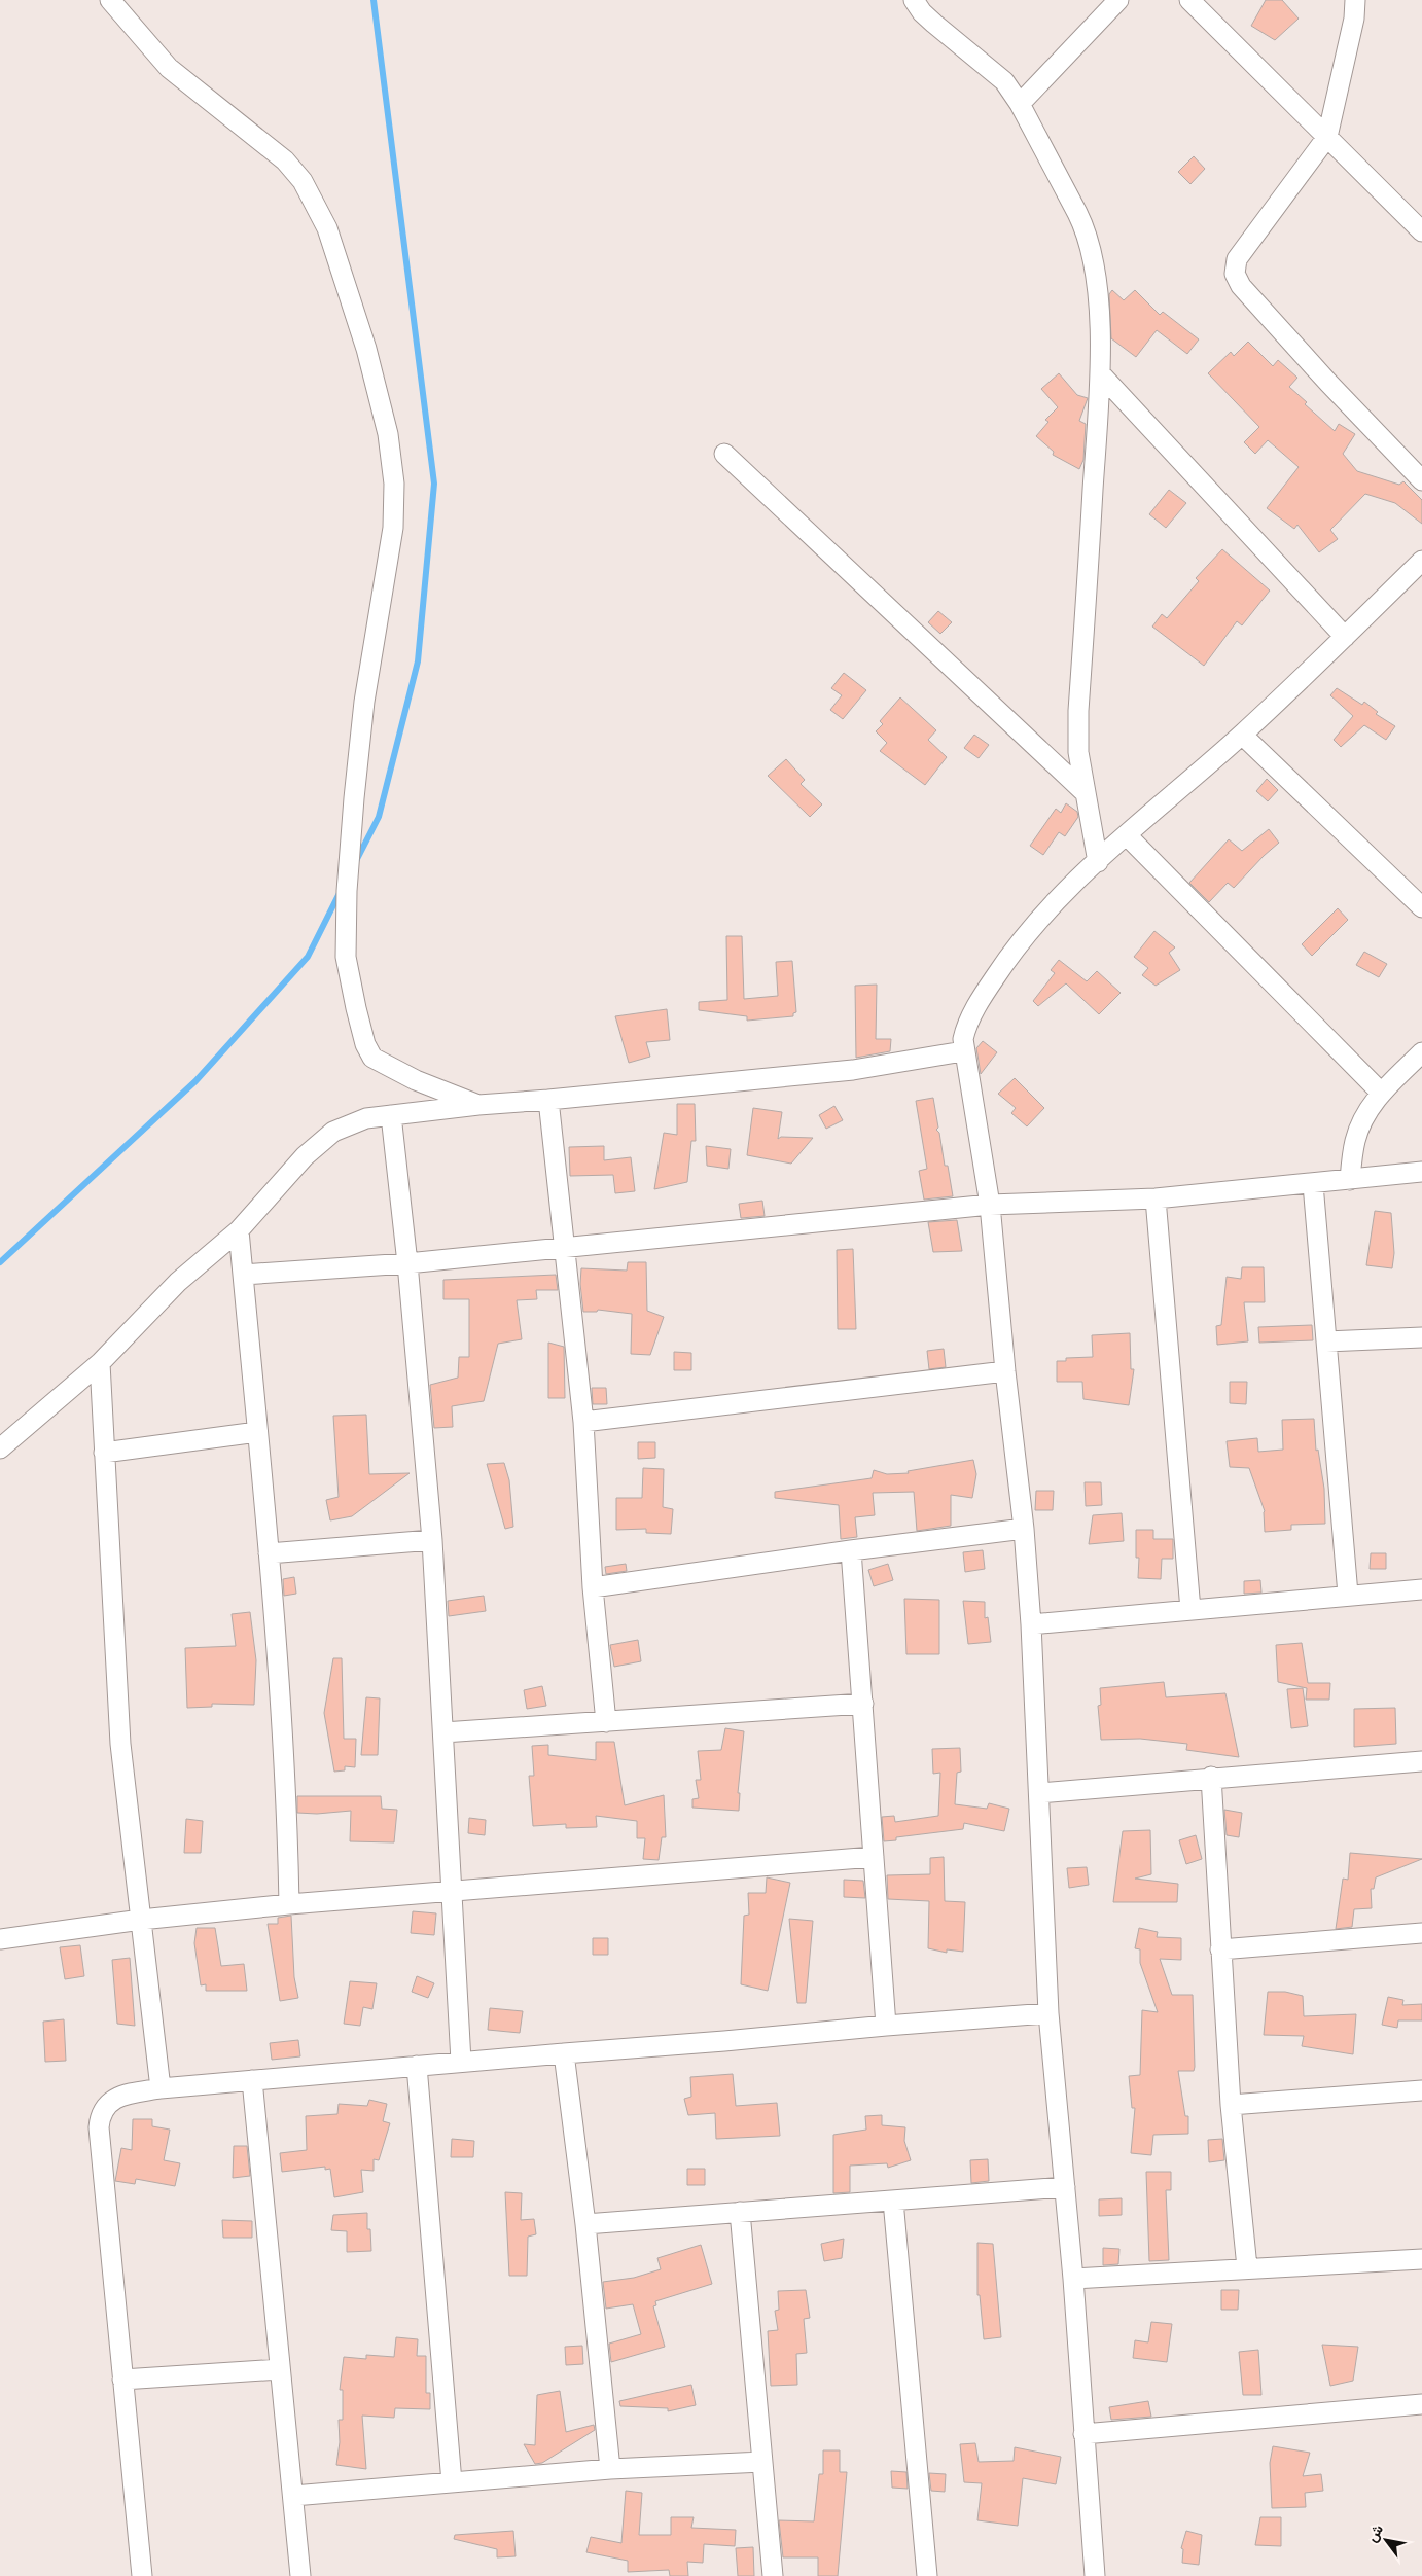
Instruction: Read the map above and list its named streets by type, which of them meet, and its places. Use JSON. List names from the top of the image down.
{
  "north": "top left"
}
